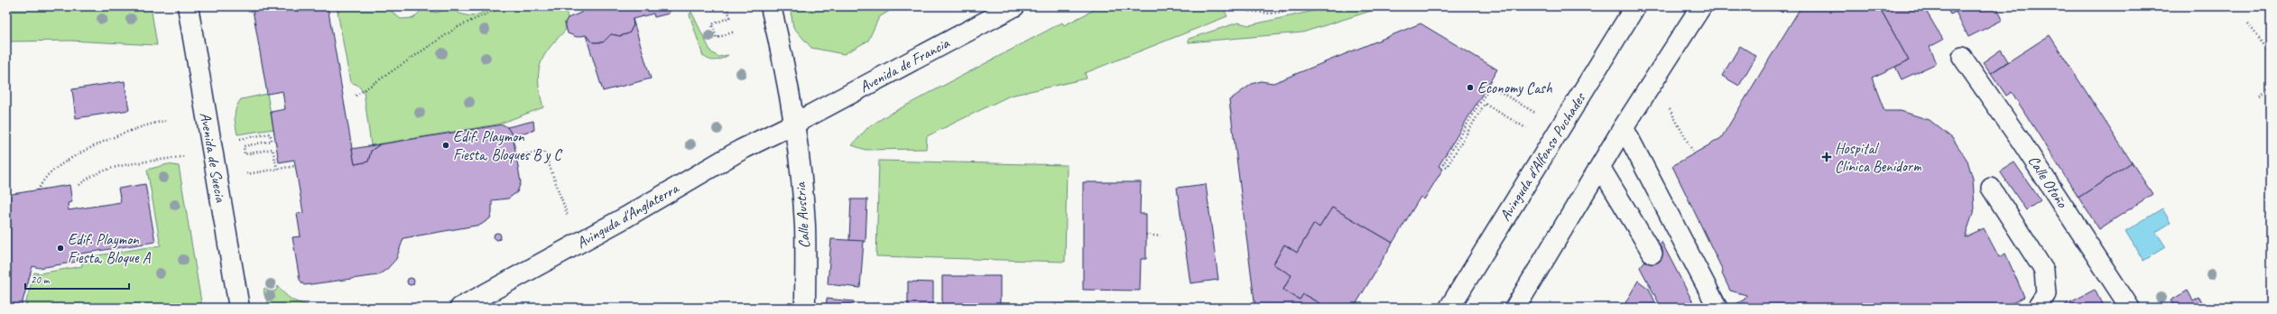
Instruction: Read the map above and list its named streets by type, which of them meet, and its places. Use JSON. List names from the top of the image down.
{
  "streets": {
    "street": [
      "Avenida de Francia",
      "Avenida de Suecia",
      "Avinguda d'Alfonso Puchades",
      "Avinguda d'Anglaterra",
      "Calle Austria"
    ],
    "lane": ["Calle Otoño"]
  },
  "crossings": [
    ["Avenida de Francia", "Avinguda d'Anglaterra"],
    ["Avenida de Francia", "Calle Austria"],
    ["Avinguda d'Anglaterra", "Calle Austria"]
  ],
  "places": {
    "other": ["Economy Cash", "Edif. Playmon Fiesta, Bloques B y C", "Edif. Playmon Fiesta, Bloque A"],
    "health": ["Hospital Clínica Benidorm"]
  },
  "scale_bar": "20 m"
}
